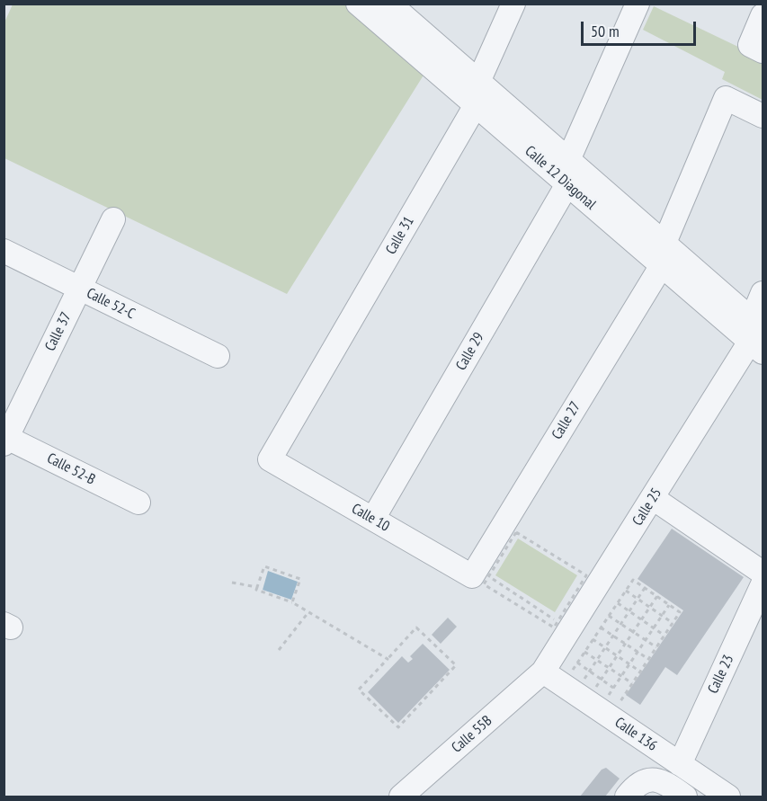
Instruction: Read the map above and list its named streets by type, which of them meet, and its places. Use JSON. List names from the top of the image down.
{
  "streets": {
    "street": [
      "Calle 12 Diagonal",
      "Calle 31",
      "Calle 52-C",
      "Calle 37",
      "Calle 29",
      "Calle 27",
      "Calle 52-B",
      "Calle 25",
      "Calle 10",
      "Calle 23",
      "Calle 55B",
      "Calle 136"
    ]
  },
  "crossings": [
    ["Calle 12 Diagonal", "Calle 31"],
    ["Calle 12 Diagonal", "Calle 29"],
    ["Calle 12 Diagonal", "Calle 27"],
    ["Calle 12 Diagonal", "Calle 25"],
    ["Calle 31", "Calle 10"],
    ["Calle 52-C", "Calle 37"],
    ["Calle 37", "Calle 52-B"],
    ["Calle 29", "Calle 10"],
    ["Calle 27", "Calle 10"],
    ["Calle 25", "Calle 55B"],
    ["Calle 25", "Calle 136"],
    ["Calle 23", "Calle 136"],
    ["Calle 55B", "Calle 136"]
  ],
  "scale_bar": "50 m"
}
